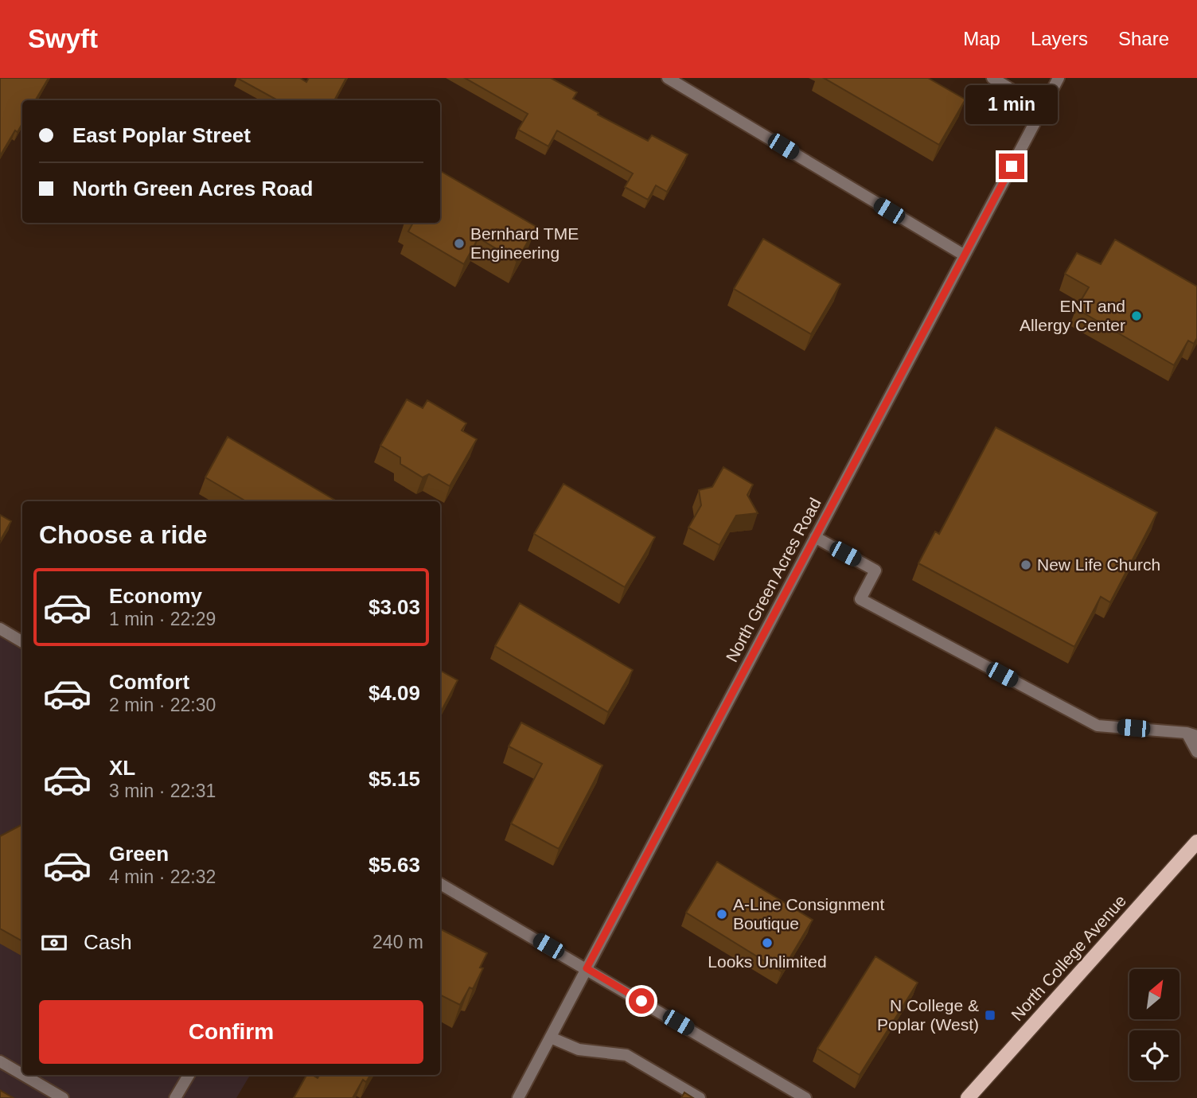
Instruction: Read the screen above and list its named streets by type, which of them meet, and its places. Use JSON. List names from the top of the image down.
{
  "streets": {
    "main road": ["North College Avenue"],
    "street": ["North Green Acres Road"]
  },
  "places": {
    "other": [
      "Bernhard TME Engineering",
      "ENT and Allergy Center",
      "New Life Church",
      "A-Line Consignment Boutique",
      "Looks Unlimited"
    ],
    "transit": ["N College & Poplar (West)"]
  },
  "north": "top right",
  "page": {
    "header": "Swyft",
    "nav": ["Map", "Layers", "Share"],
    "bubble": "1 min",
    "banner": ["East Poplar Street", "North Green Acres Road"],
    "heading": "Choose a ride",
    "list": [
      {
        "name": "Economy",
        "note": "1 min · 22:29",
        "value": "$3.03"
      },
      {
        "name": "Comfort",
        "note": "2 min · 22:30",
        "value": "$4.09"
      },
      {
        "name": "XL",
        "note": "3 min · 22:31",
        "value": "$5.15"
      },
      {
        "name": "Green",
        "note": "4 min · 22:32",
        "value": "$5.63"
      }
    ],
    "pay": ["Cash", "240 m"],
    "buttons": "Confirm"
  }
}
